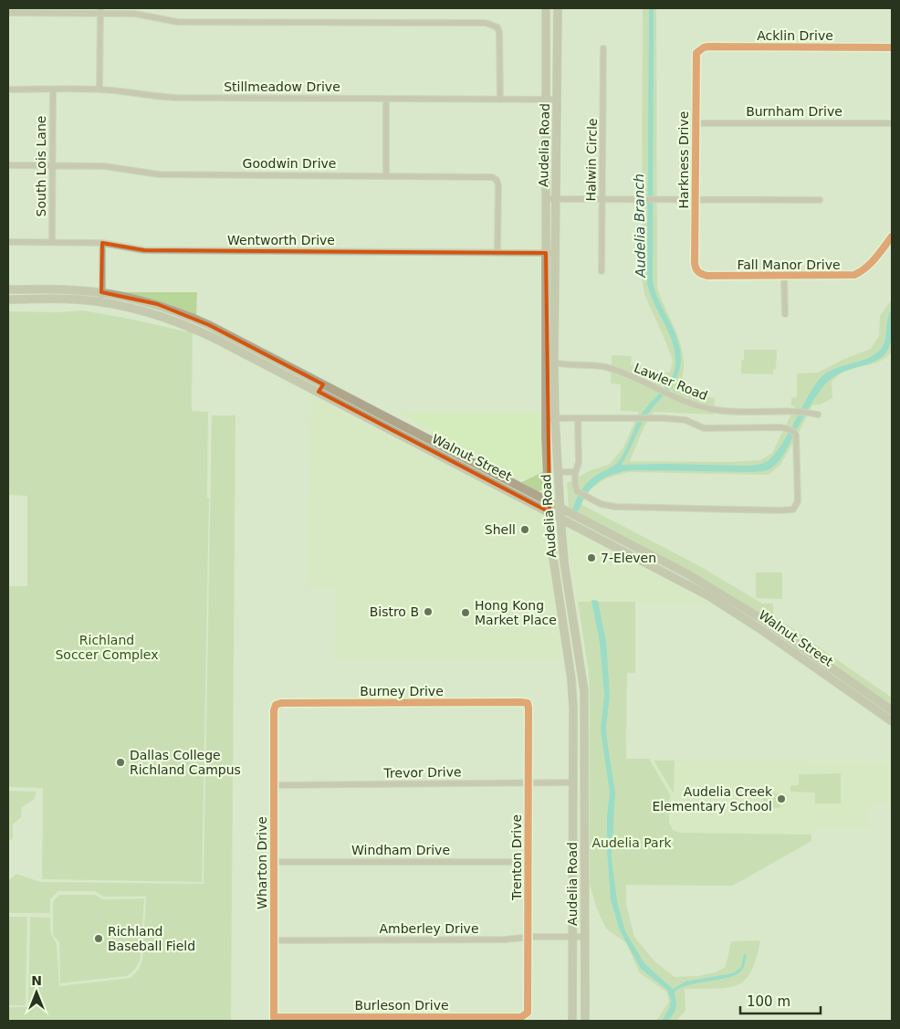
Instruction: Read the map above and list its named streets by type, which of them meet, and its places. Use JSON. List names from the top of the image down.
{
  "streets": {
    "main road": ["Audelia Road", "Walnut Street"],
    "street": [
      "Acklin Drive",
      "Stillmeadow Drive",
      "Burnham Drive",
      "Halwin Circle",
      "Harkness Drive",
      "Goodwin Drive",
      "South Lois Lane",
      "Wentworth Drive",
      "Fall Manor Drive",
      "Lawler Road",
      "Burney Drive",
      "Trevor Drive",
      "Windham Drive",
      "Trenton Drive",
      "Wharton Drive",
      "Amberley Drive",
      "Burleson Drive"
    ]
  },
  "crossings": [
    ["Acklin Drive", "Harkness Drive"],
    ["Stillmeadow Drive", "Audelia Road"],
    ["Stillmeadow Drive", "South Lois Lane"],
    ["Burnham Drive", "Harkness Drive"],
    ["Audelia Road", "Wentworth Drive"],
    ["Audelia Road", "Lawler Road"],
    ["Audelia Road", "Walnut Street"],
    ["Audelia Road", "Trevor Drive"],
    ["Audelia Road", "Amberley Drive"],
    ["Harkness Drive", "Fall Manor Drive"],
    ["Goodwin Drive", "South Lois Lane"],
    ["Goodwin Drive", "Wentworth Drive"],
    ["South Lois Lane", "Wentworth Drive"],
    ["Burney Drive", "Trenton Drive"],
    ["Burney Drive", "Wharton Drive"],
    ["Trevor Drive", "Trenton Drive"],
    ["Trevor Drive", "Wharton Drive"],
    ["Windham Drive", "Trenton Drive"],
    ["Windham Drive", "Wharton Drive"],
    ["Trenton Drive", "Amberley Drive"],
    ["Trenton Drive", "Burleson Drive"],
    ["Wharton Drive", "Amberley Drive"],
    ["Wharton Drive", "Burleson Drive"]
  ],
  "water": ["Audelia Branch"],
  "parks": ["Richland Soccer Complex", "Audelia Park"],
  "places": [
    "Shell",
    "7-Eleven",
    "Bistro B",
    "Hong Kong Market Place",
    "Dallas College Richland Campus",
    "Audelia Creek Elementary School",
    "Richland Baseball Field"
  ],
  "scale_bar": "100 m",
  "north": "top"
}
